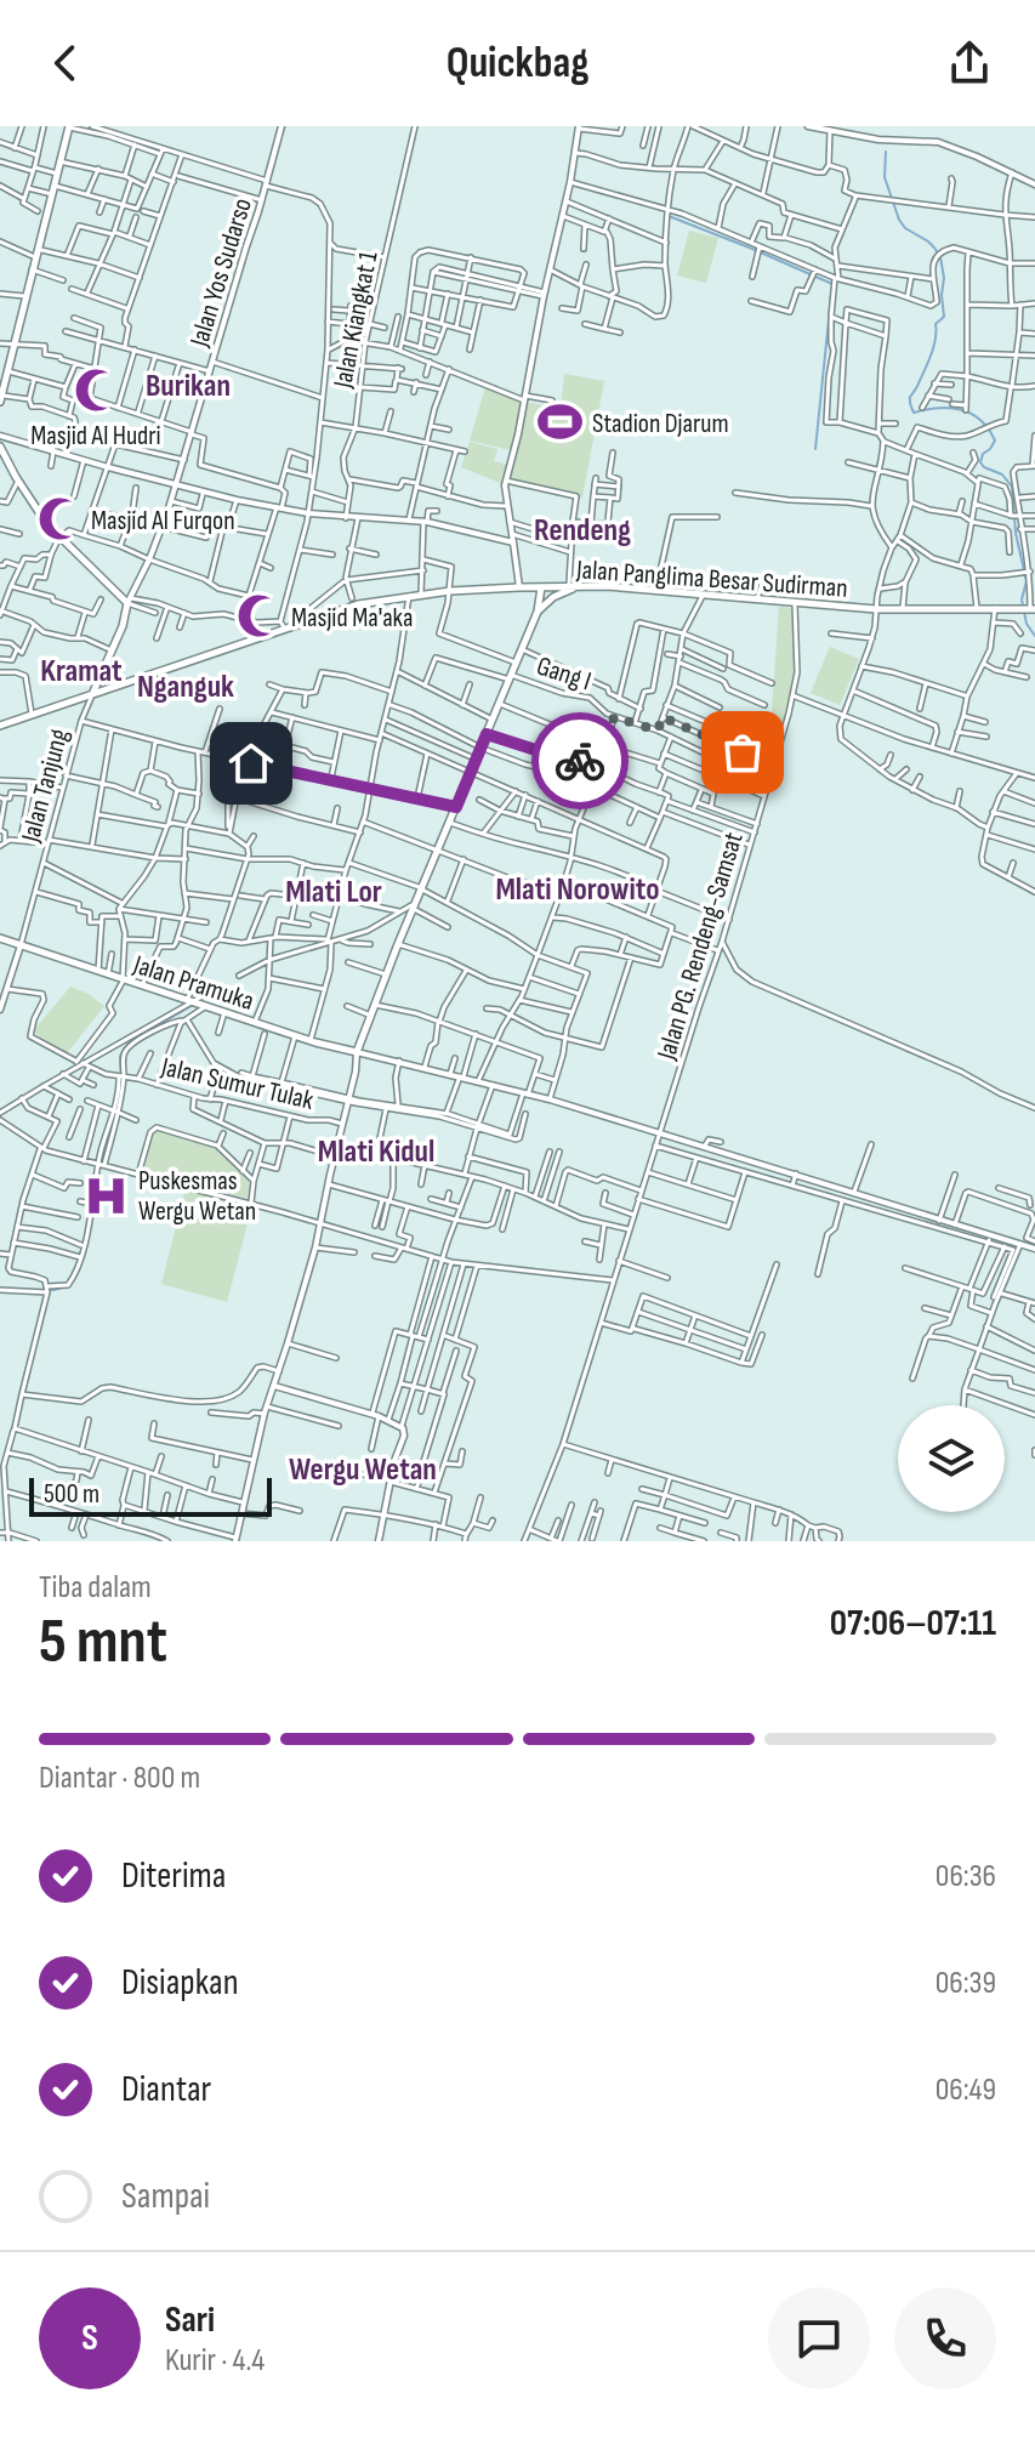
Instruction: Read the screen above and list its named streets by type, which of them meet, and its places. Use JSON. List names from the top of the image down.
{
  "streets": {
    "main road": ["Jalan Panglima Besar Sudirman", "Jalan Pramuka"],
    "street": [
      "Jalan Yos Sudarso",
      "Jalan Kiangkat 1",
      "Gang I",
      "Jalan Tanjung",
      "Jalan PG. Rendeng-Samsat",
      "Jalan Sumur Tulak"
    ]
  },
  "crossings": [
    ["Jalan Panglima Besar Sudirman", "Jalan Tanjung"],
    ["Jalan Panglima Besar Sudirman", "Jalan PG. Rendeng-Samsat"],
    ["Gang I", "Jalan PG. Rendeng-Samsat"],
    ["Jalan Tanjung", "Jalan Pramuka"]
  ],
  "districts": [
    "Burikan",
    "Rendeng",
    "Kramat",
    "Nganguk",
    "Mlati Norowito",
    "Mlati Lor",
    "Mlati Kidul",
    "Wergu Wetan"
  ],
  "places": {
    "mosque": ["Masjid Al Hudri", "Masjid Al Furqon", "Masjid Ma'aka"],
    "sports": ["Stadion Djarum"],
    "hospital": ["Puskesmas Wergu Wetan"]
  },
  "scale_bar": "500 m",
  "page": {
    "header": "Quickbag",
    "scale": "500 m",
    "heading": ["5 mnt", "Tiba dalam", "07:06–07:11"],
    "panel": ["Sari", "Kurir · 4.4"],
    "bar": "Diantar · 800 m",
    "list": [
      ["Diterima", "06:36"],
      ["Disiapkan", "06:39"],
      ["Diantar", "06:49"],
      "Sampai"
    ],
    "round": "S"
  }
}
